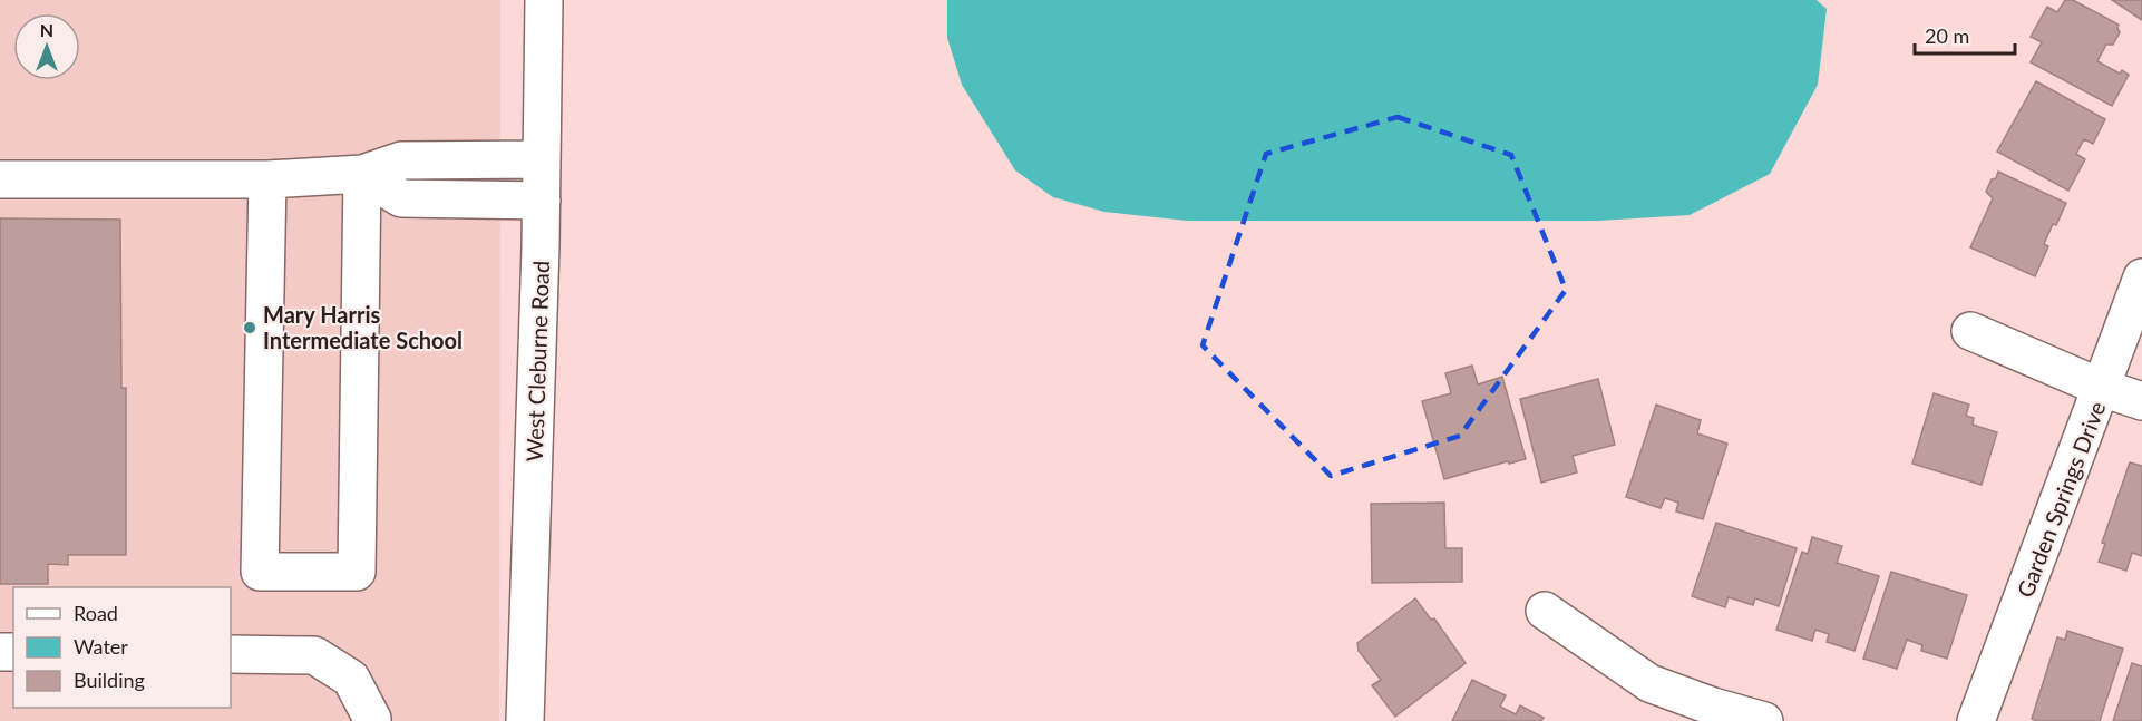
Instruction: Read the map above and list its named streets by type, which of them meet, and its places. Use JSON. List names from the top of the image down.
{
  "streets": {
    "street": ["West Cleburne Road", "Garden Springs Drive"]
  },
  "places": ["Mary Harris Intermediate School"],
  "legend": ["Road", "Water", "Building"],
  "scale_bar": "20 m",
  "north": "top"
}
